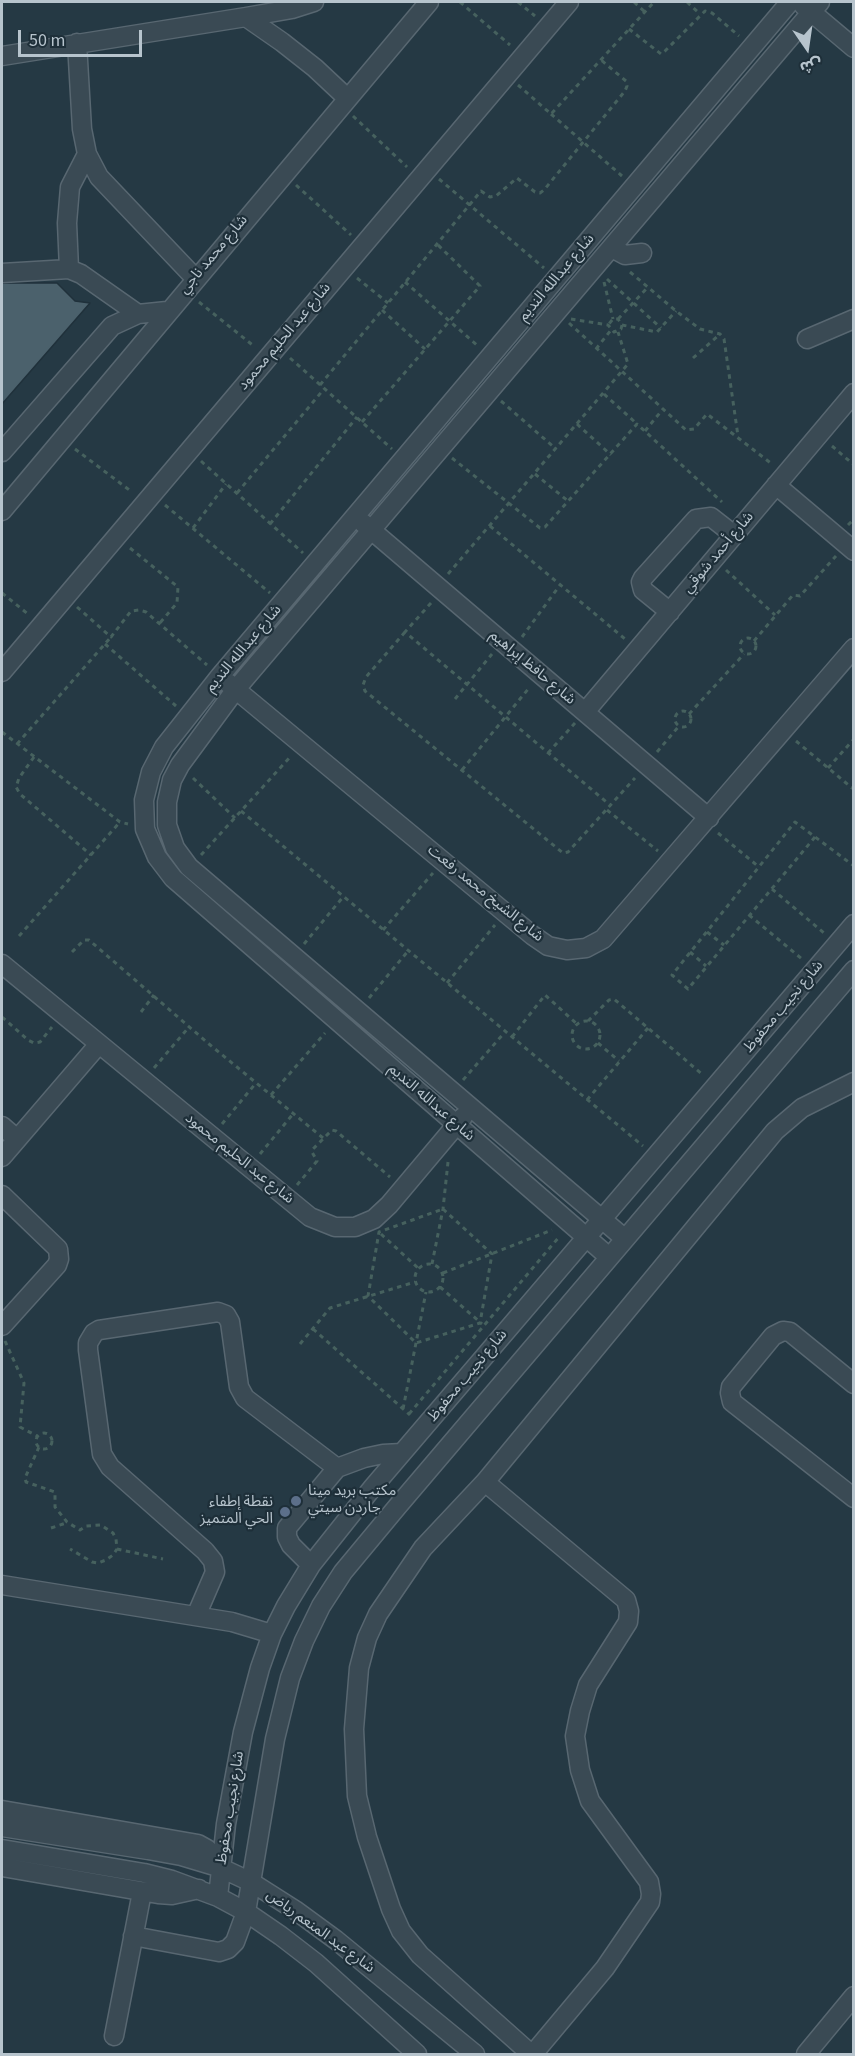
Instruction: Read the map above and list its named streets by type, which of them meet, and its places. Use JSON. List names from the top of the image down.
{
  "streets": {
    "street": [
      "شارع محمد ناجي",
      "شارع عبدالله النديم",
      "شارع عبد الحليم محمود",
      "شارع أحمد شوقي",
      "شارع حافظ إبراهيم",
      "شارع الشيخ محمد رفعت",
      "شارع نجيب محفوظ",
      "شارع عبد المنعم رياض"
    ]
  },
  "crossings": [
    ["شارع عبدالله النديم", "شارع عبد الحليم محمود"],
    ["شارع عبدالله النديم", "شارع حافظ إبراهيم"],
    ["شارع عبدالله النديم", "شارع الشيخ محمد رفعت"],
    ["شارع عبدالله النديم", "شارع نجيب محفوظ"],
    ["شارع أحمد شوقي", "شارع حافظ إبراهيم"],
    ["شارع حافظ إبراهيم", "شارع الشيخ محمد رفعت"],
    ["شارع نجيب محفوظ", "شارع عبد المنعم رياض"]
  ],
  "places": ["مكتب بريد مينا جاردن سيتي", "نقطة إطفاء الحي المتميز"],
  "scale_bar": "50 m",
  "north": "bottom"
}
